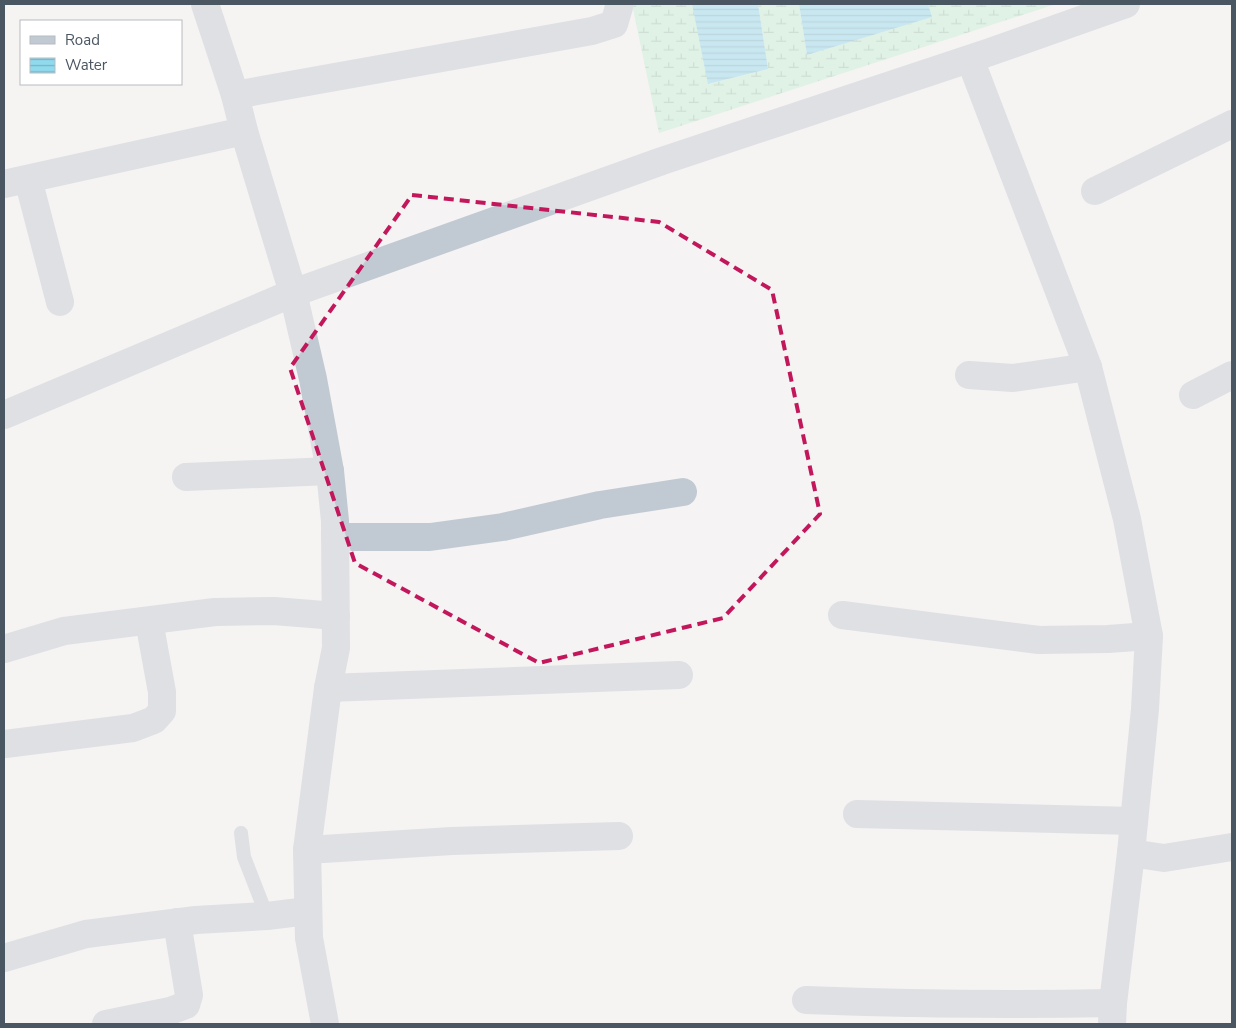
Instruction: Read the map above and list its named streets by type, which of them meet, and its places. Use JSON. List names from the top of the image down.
{
  "legend": ["Road", "Water"]
}
